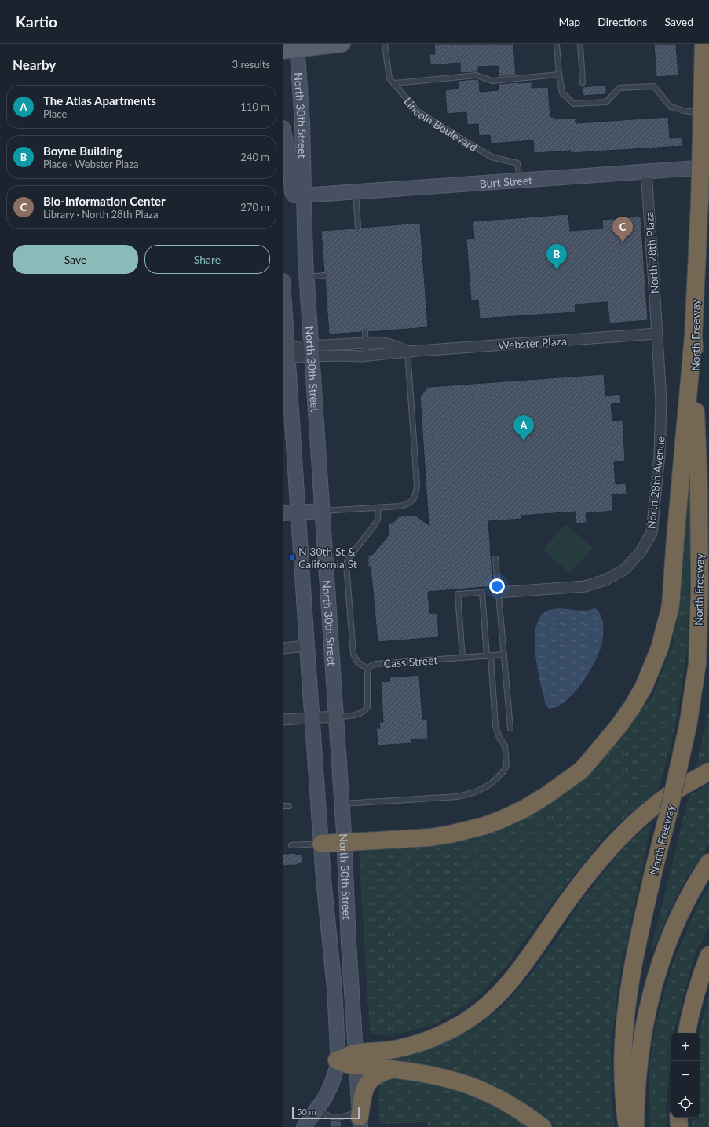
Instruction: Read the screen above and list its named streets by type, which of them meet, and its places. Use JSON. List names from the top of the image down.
{
  "streets": {
    "highway": ["North Freeway"],
    "main road": ["North 30th Street", "Burt Street"],
    "street": [
      "North 28th Plaza",
      "Webster Plaza",
      "North 28th Avenue",
      "Cass Street"
    ],
    "lane": ["Lincoln Boulevard"]
  },
  "crossings": [
    ["North 30th Street", "Burt Street"],
    ["North 30th Street", "Webster Plaza"],
    ["North 30th Street", "Cass Street"],
    ["Lincoln Boulevard", "Burt Street"],
    ["Burt Street", "North 28th Plaza"],
    ["North 28th Plaza", "Webster Plaza"],
    ["North 28th Plaza", "North 28th Avenue"],
    ["Webster Plaza", "North 28th Avenue"]
  ],
  "places": {
    "transit": ["N 30th St & California St"]
  },
  "scale_bar": "50 m",
  "page": {
    "header": "Kartio",
    "nav": ["Map", "Directions", "Saved"],
    "heading": ["Nearby", "3 results"],
    "list": [
      {
        "mark": "A",
        "name": "The Atlas Apartments",
        "note": "Place",
        "value": "110 m"
      },
      {
        "mark": "B",
        "name": "Boyne Building",
        "note": "Place · Webster Plaza",
        "value": "240 m"
      },
      {
        "mark": "C",
        "name": "Bio-Information Center",
        "note": "Library · North 28th Plaza",
        "value": "270 m"
      }
    ],
    "pins": ["C", "B", "A"],
    "buttons": ["Save", "Share"],
    "map_buttons": ["+", "−"],
    "scale": "50 m"
  }
}
